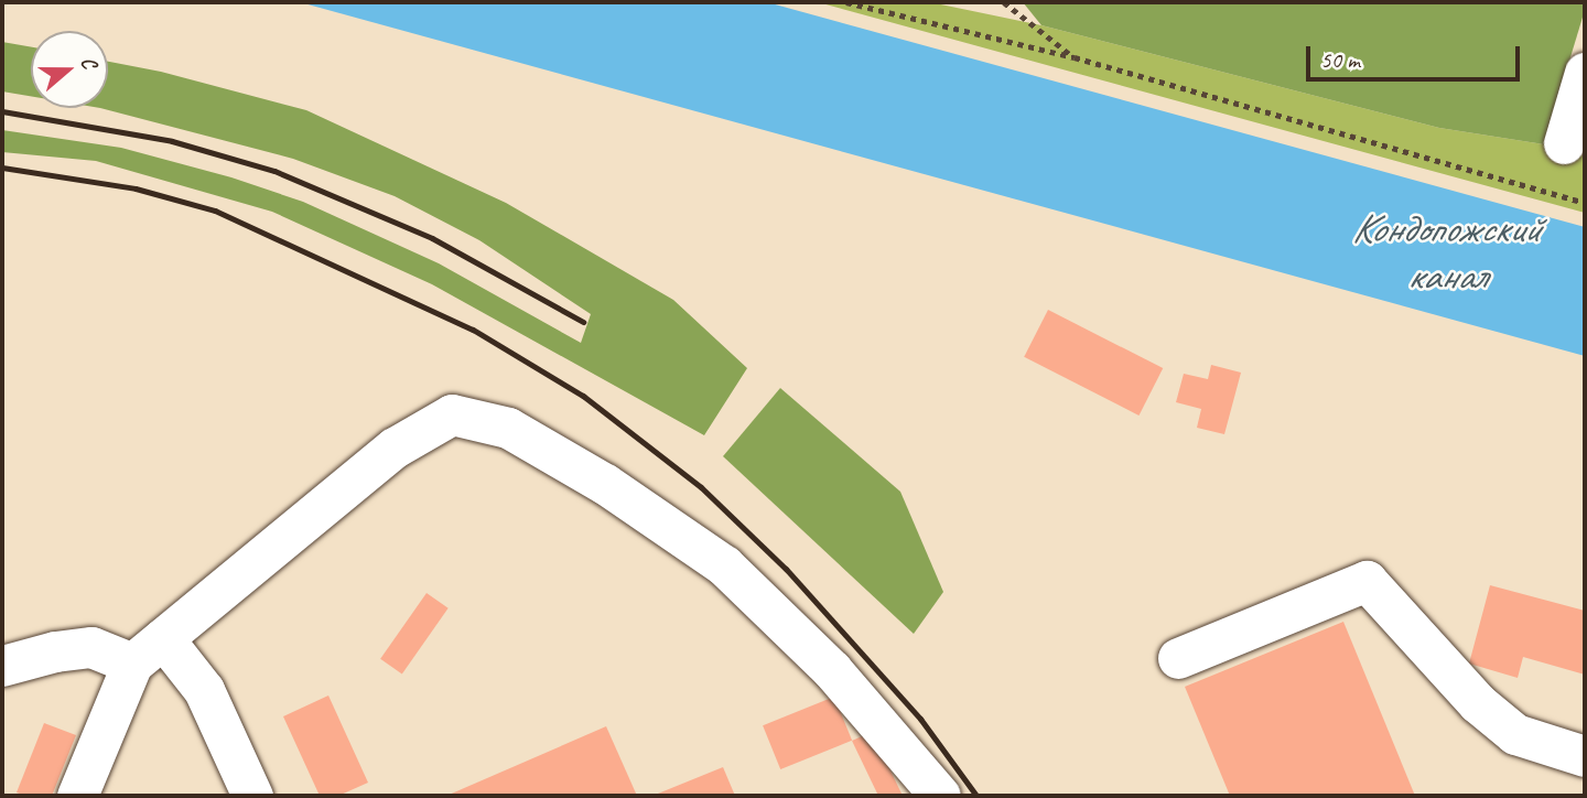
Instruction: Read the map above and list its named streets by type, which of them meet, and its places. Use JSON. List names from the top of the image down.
{
  "water": ["Кондопожский канал"],
  "scale_bar": "50 m",
  "north": "right"
}
